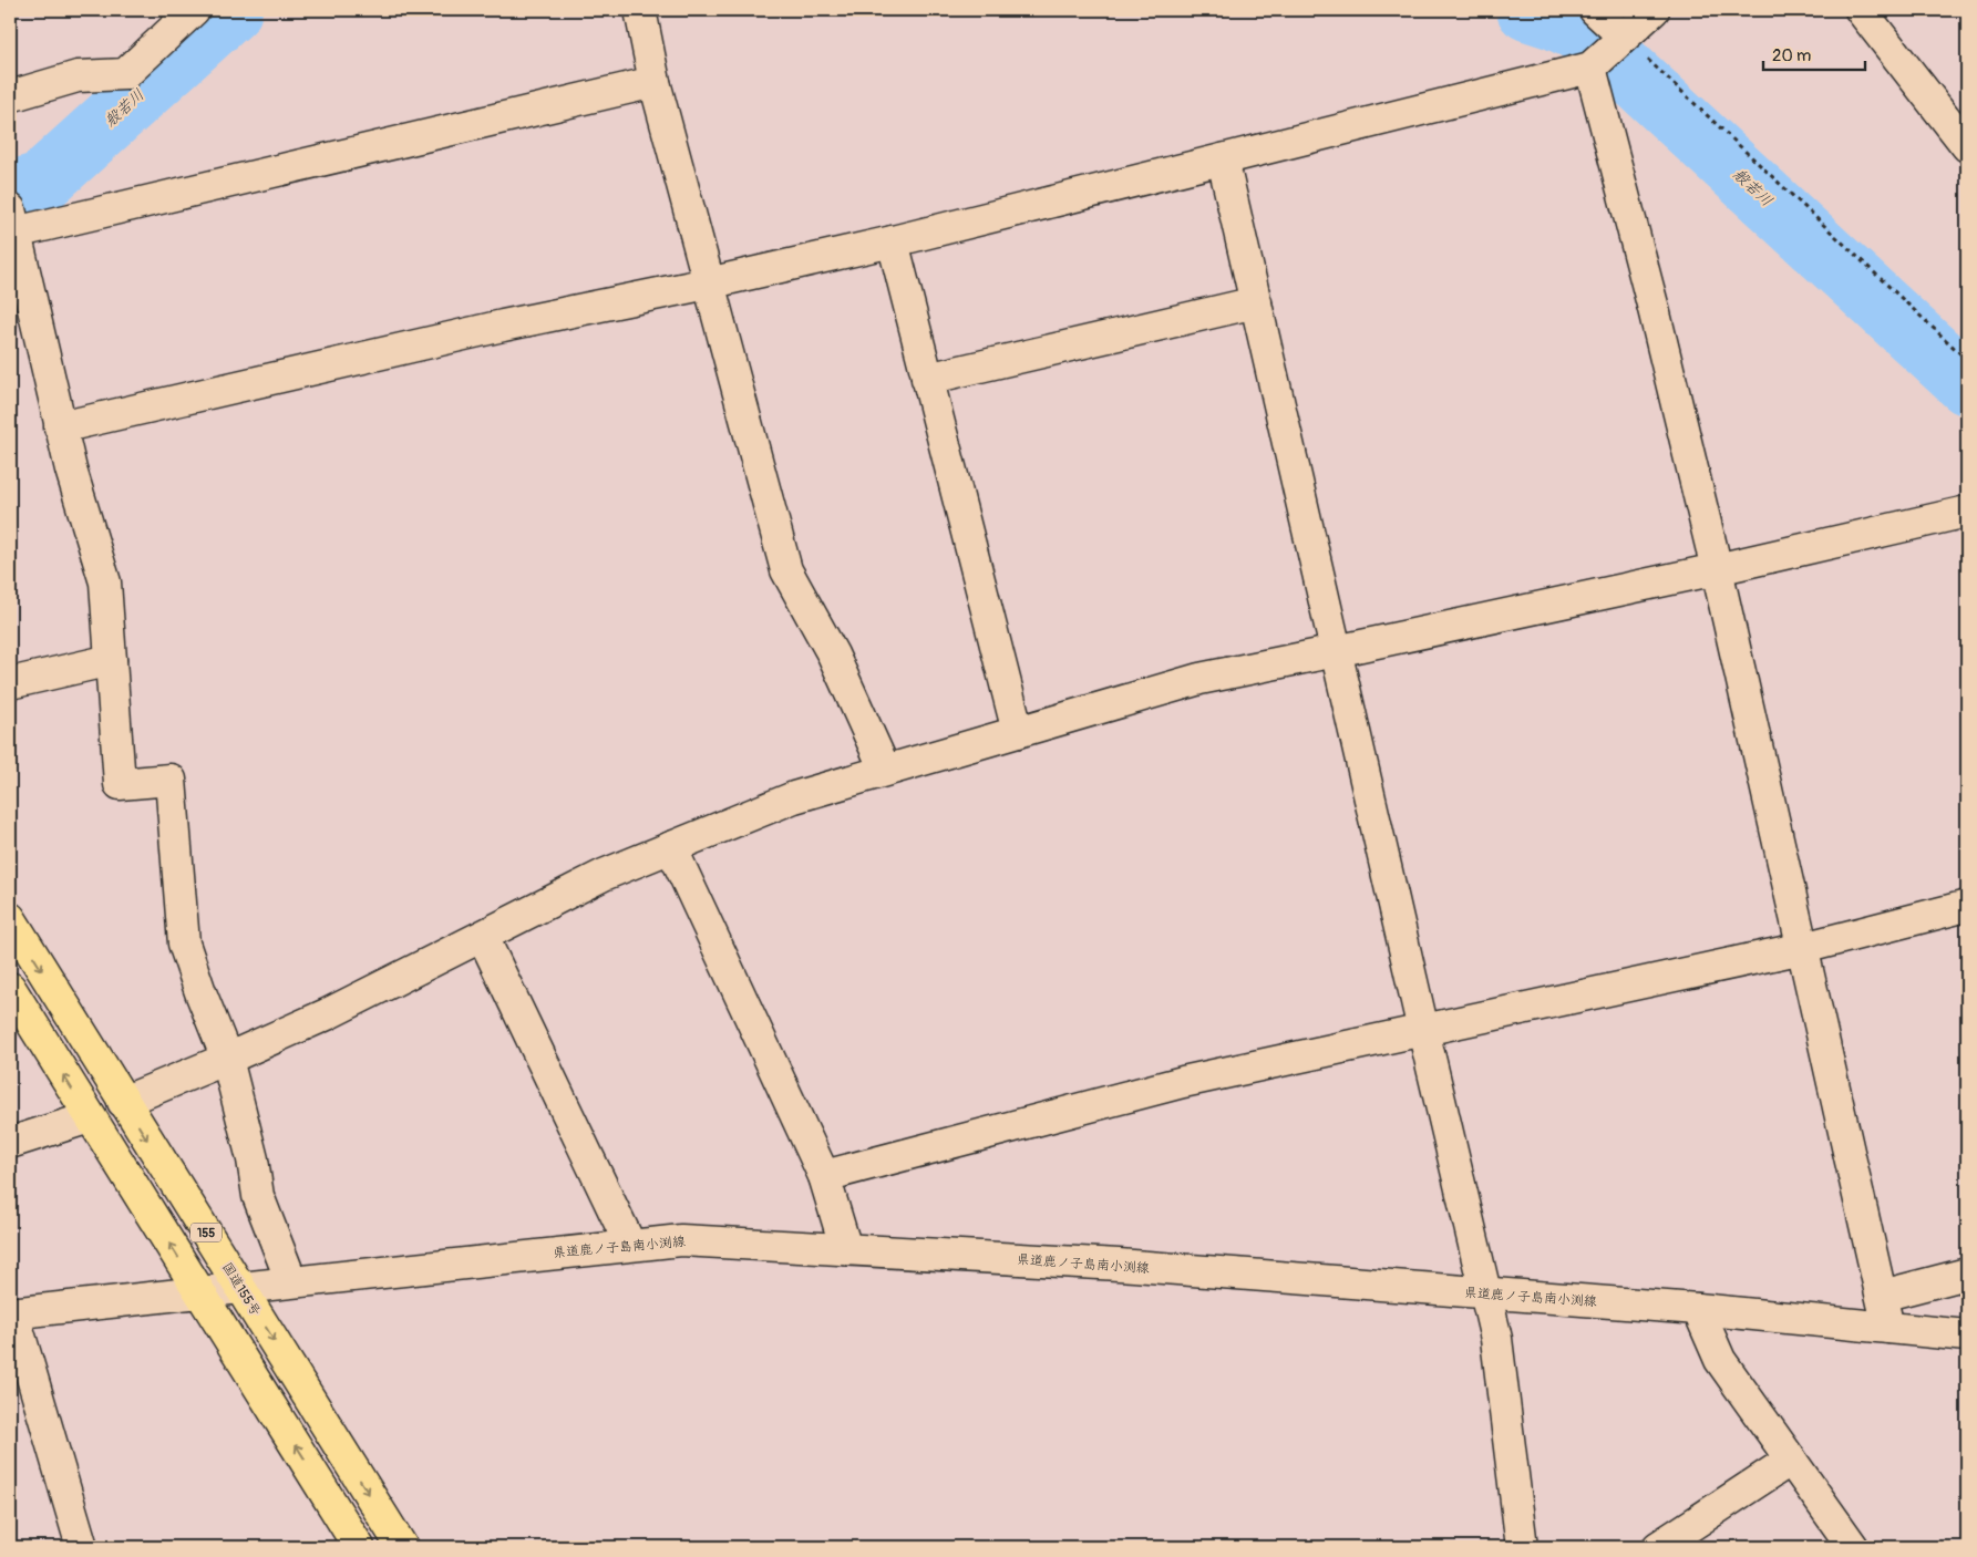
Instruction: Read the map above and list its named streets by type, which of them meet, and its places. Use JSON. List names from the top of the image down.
{
  "streets": {
    "highway": ["155", "国道155号"],
    "street": ["県道鹿ノ子島南小渕線"]
  },
  "crossings": [
    ["155", "県道鹿ノ子島南小渕線"],
    ["県道鹿ノ子島南小渕線", "国道155号"]
  ],
  "water": ["般若川"],
  "scale_bar": "20 m"
}
